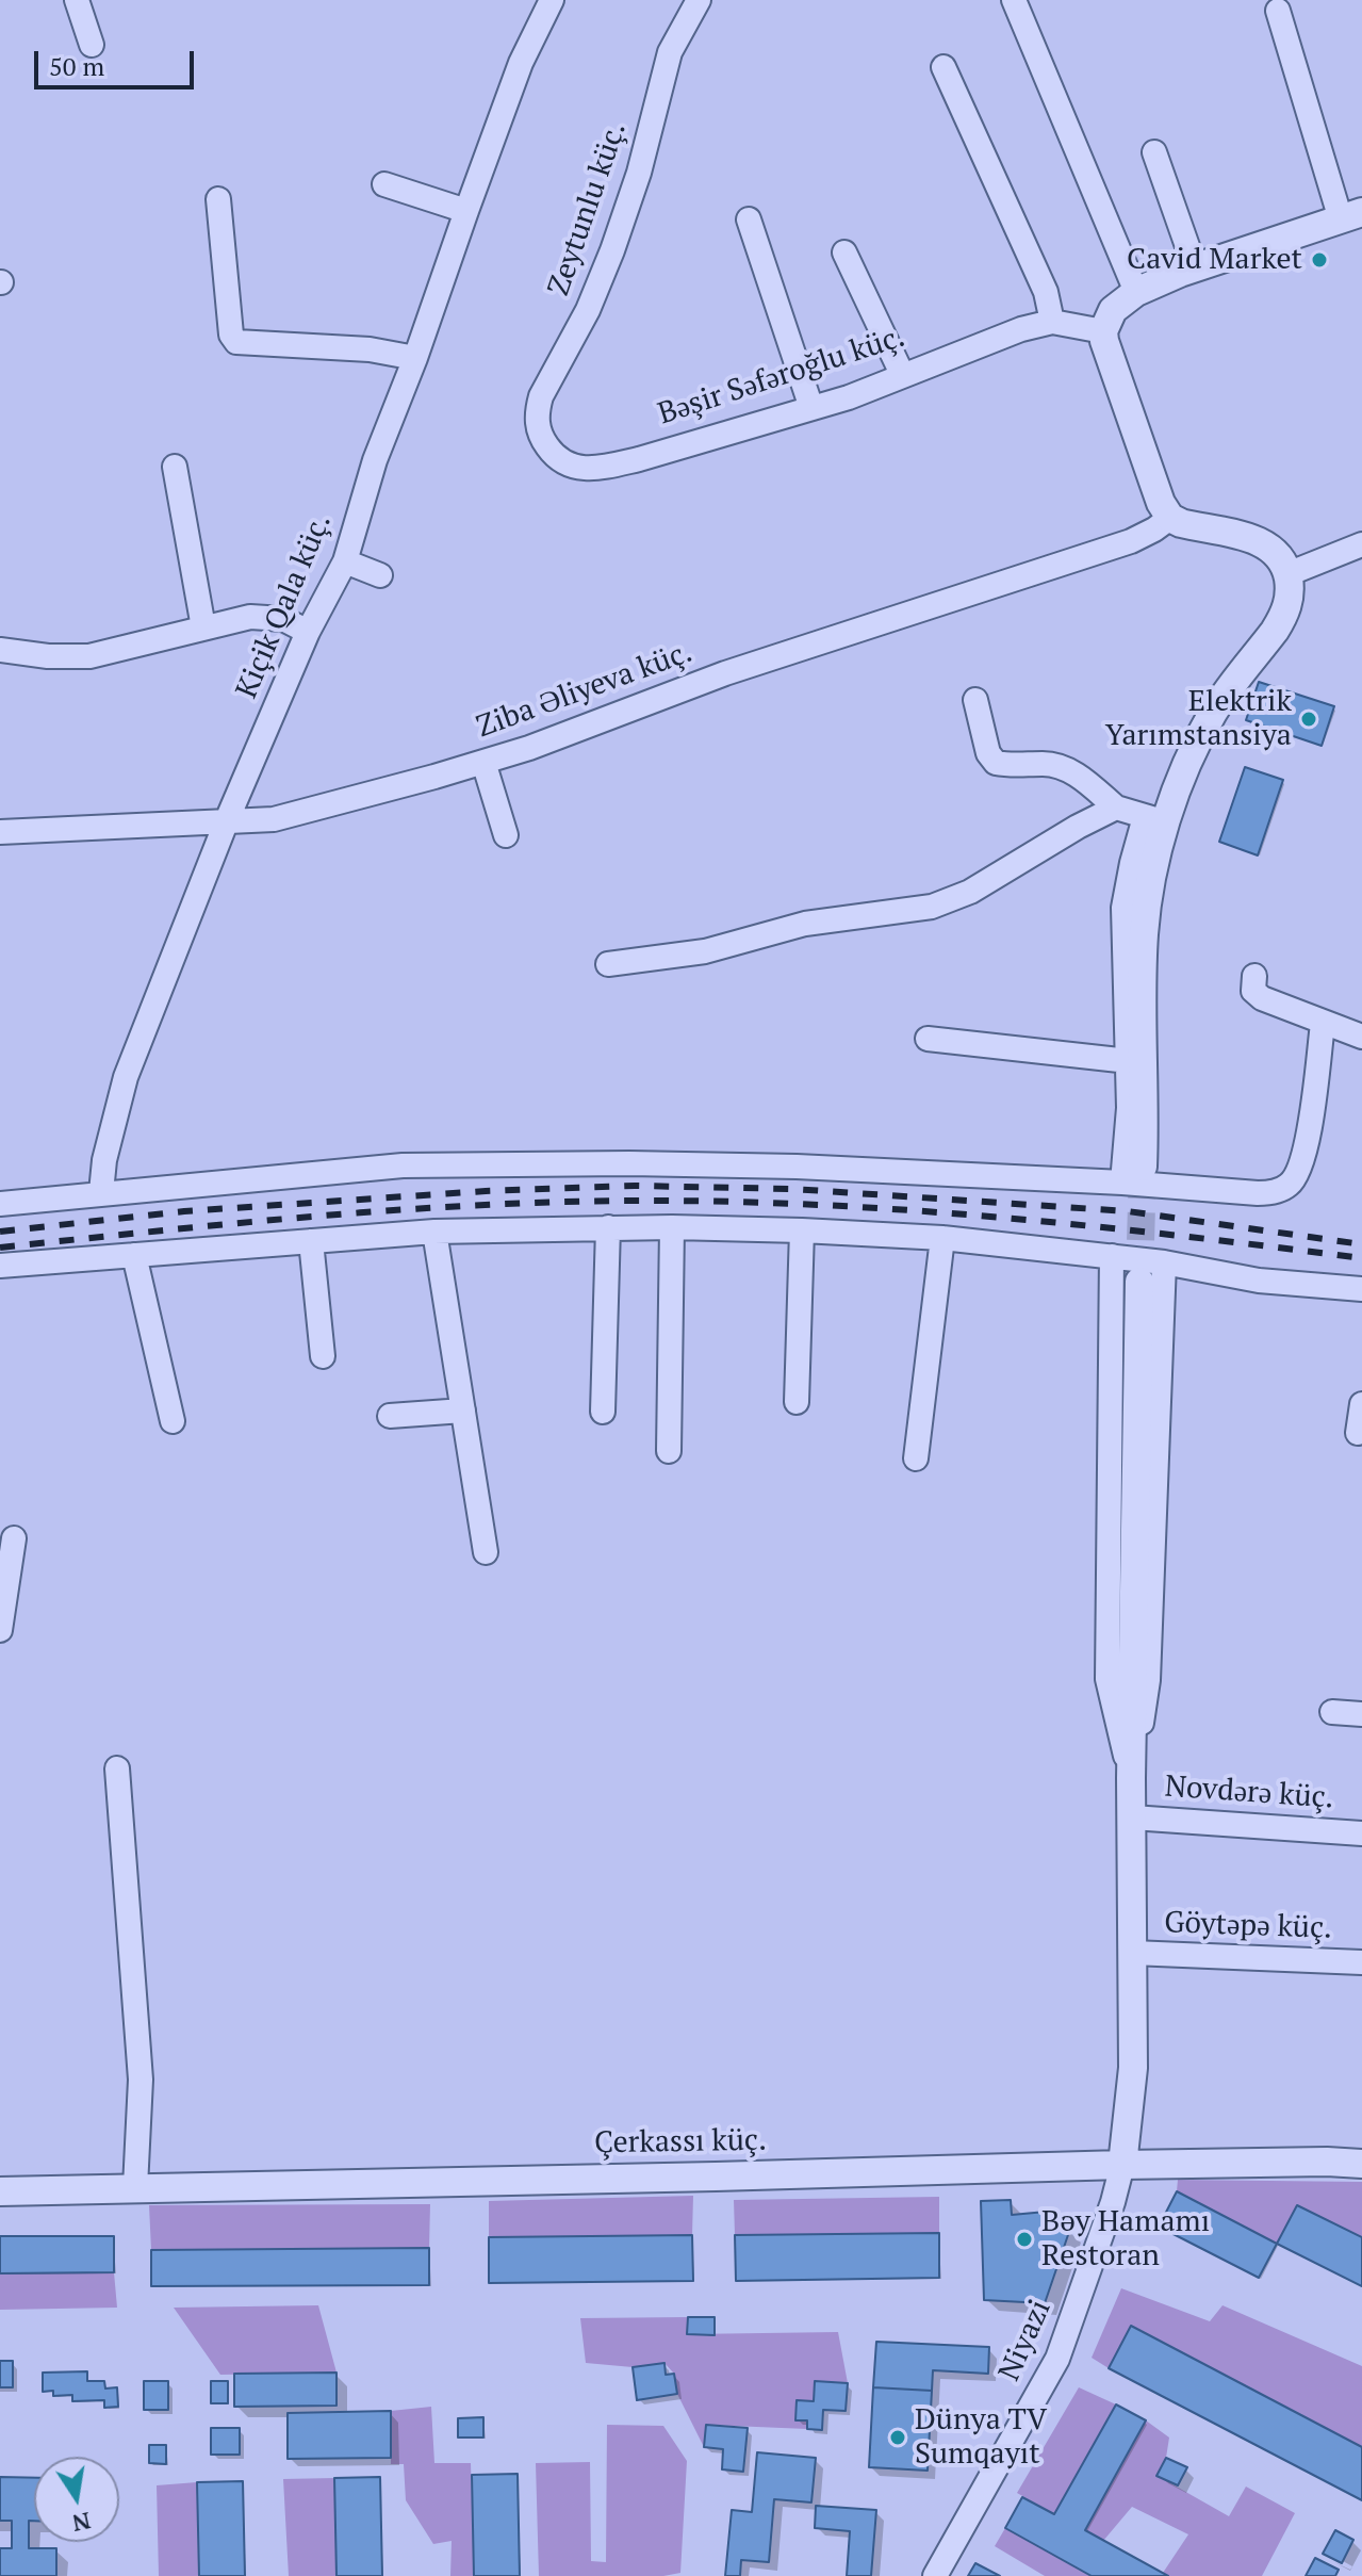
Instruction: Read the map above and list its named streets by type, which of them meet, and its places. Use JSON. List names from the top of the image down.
{
  "streets": {
    "street": [
      "Zeytunlu küç.",
      "Bəşir Səfəroğlu küç.",
      "Kiçik Qala küç.",
      "Ziba Əliyeva küç.",
      "Novdərə küç.",
      "Göytəpə küç.",
      "Çerkassı küç.",
      "Niyazi"
    ]
  },
  "crossings": [
    ["Zeytunlu küç.", "Bəşir Səfəroğlu küç."],
    ["Kiçik Qala küç.", "Ziba Əliyeva küç."],
    ["Çerkassı küç.", "Niyazi"]
  ],
  "places": [
    "Cavid Market",
    "Elektrik Yarımstansiya",
    "Bәy Hamamı Restoran",
    "Dünya TV Sumqayıt"
  ],
  "scale_bar": "50 m",
  "north": "bottom"
}
